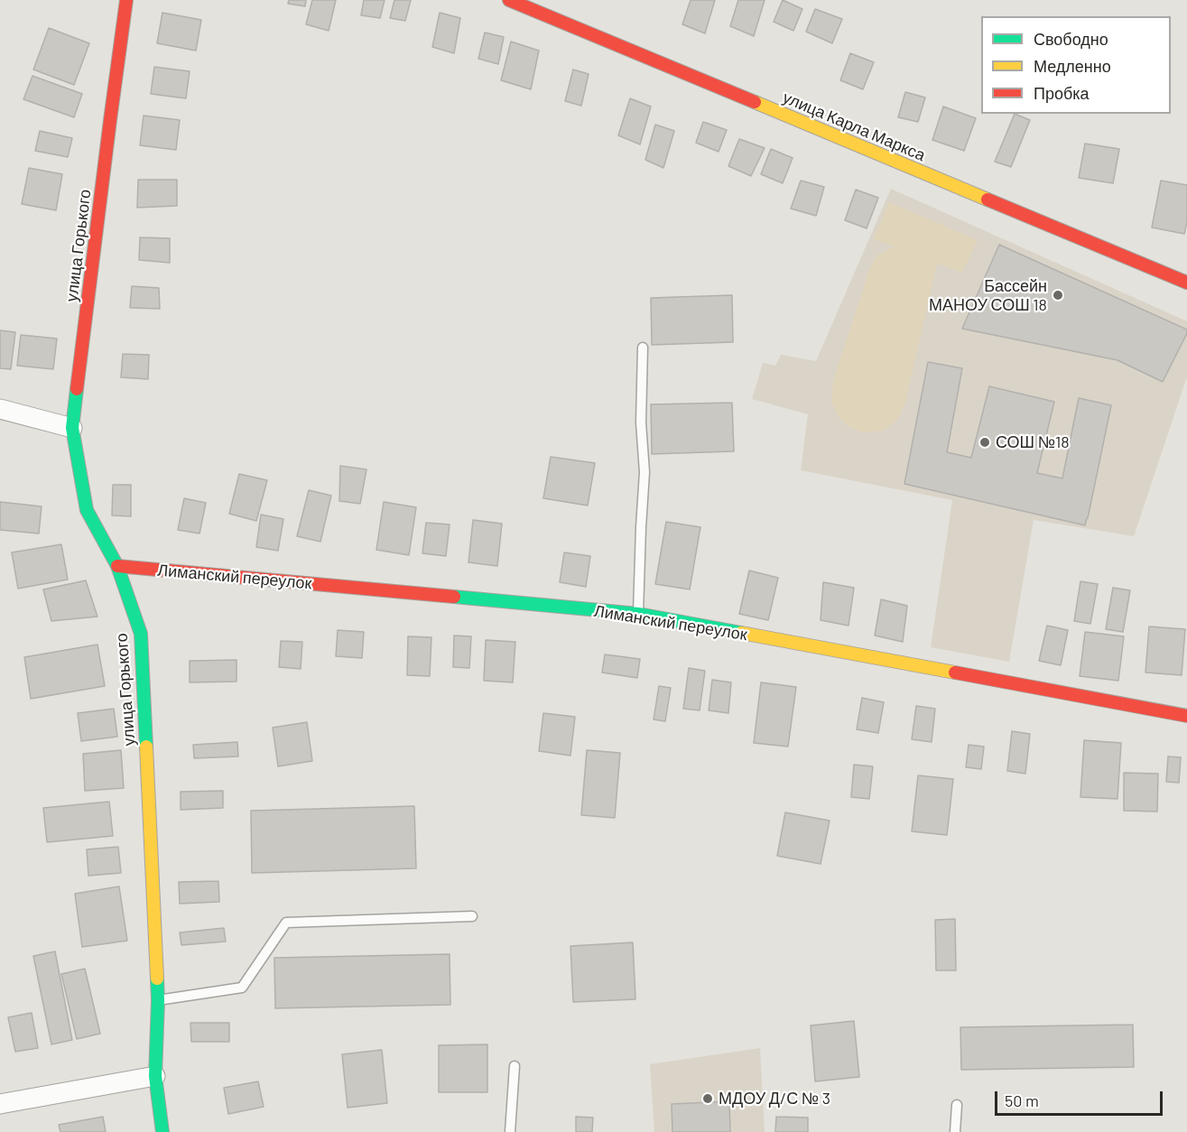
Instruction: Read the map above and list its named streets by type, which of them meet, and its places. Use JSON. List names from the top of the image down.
{
  "streets": {
    "street": ["улица Карла Маркса", "улица Горького", "Лиманский переулок"]
  },
  "crossings": [
    ["улица Горького", "Лиманский переулок"]
  ],
  "places": ["Бассейн МАНОУ СОШ 18", "СОШ №18", "МДОУ Д/С № 3"],
  "legend": ["Свободно", "Медленно", "Пробка"],
  "scale_bar": "50 m"
}
